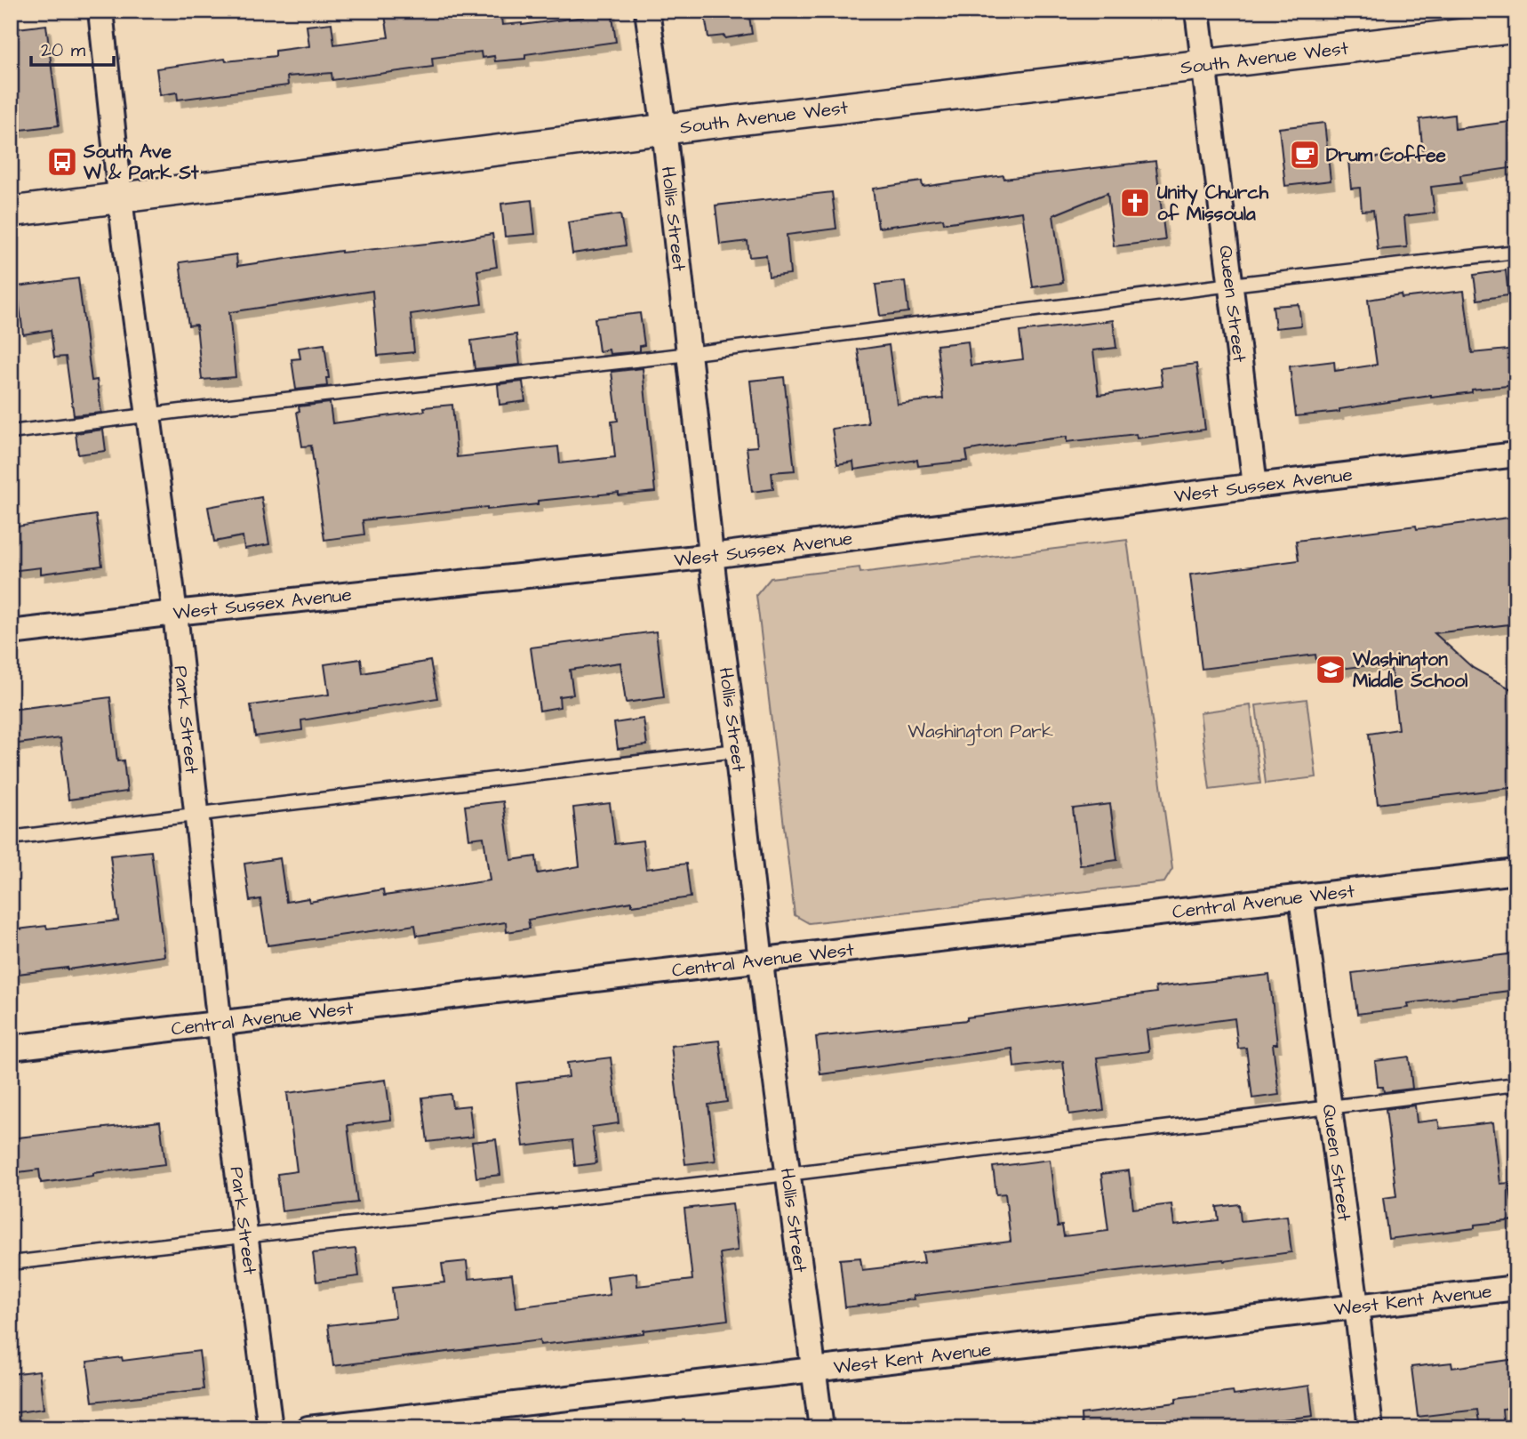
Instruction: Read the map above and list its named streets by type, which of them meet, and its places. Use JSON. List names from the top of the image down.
{
  "streets": {
    "street": [
      "South Avenue West",
      "Hollis Street",
      "Queen Street",
      "West Sussex Avenue",
      "Park Street",
      "Central Avenue West",
      "West Kent Avenue"
    ]
  },
  "crossings": [
    ["South Avenue West", "Hollis Street"],
    ["South Avenue West", "Queen Street"],
    ["South Avenue West", "Park Street"],
    ["Hollis Street", "West Sussex Avenue"],
    ["Hollis Street", "Central Avenue West"],
    ["Hollis Street", "West Kent Avenue"],
    ["Queen Street", "West Sussex Avenue"],
    ["Queen Street", "Central Avenue West"],
    ["Queen Street", "West Kent Avenue"],
    ["West Sussex Avenue", "Park Street"],
    ["Park Street", "Central Avenue West"]
  ],
  "parks": ["Washington Park"],
  "places": {
    "cafe": ["Drum Coffee"],
    "bus stop": ["South Ave W & Park St"],
    "church": ["Unity Church of Missoula"],
    "school or university": ["Washington Middle School"]
  },
  "scale_bar": "20 m"
}
